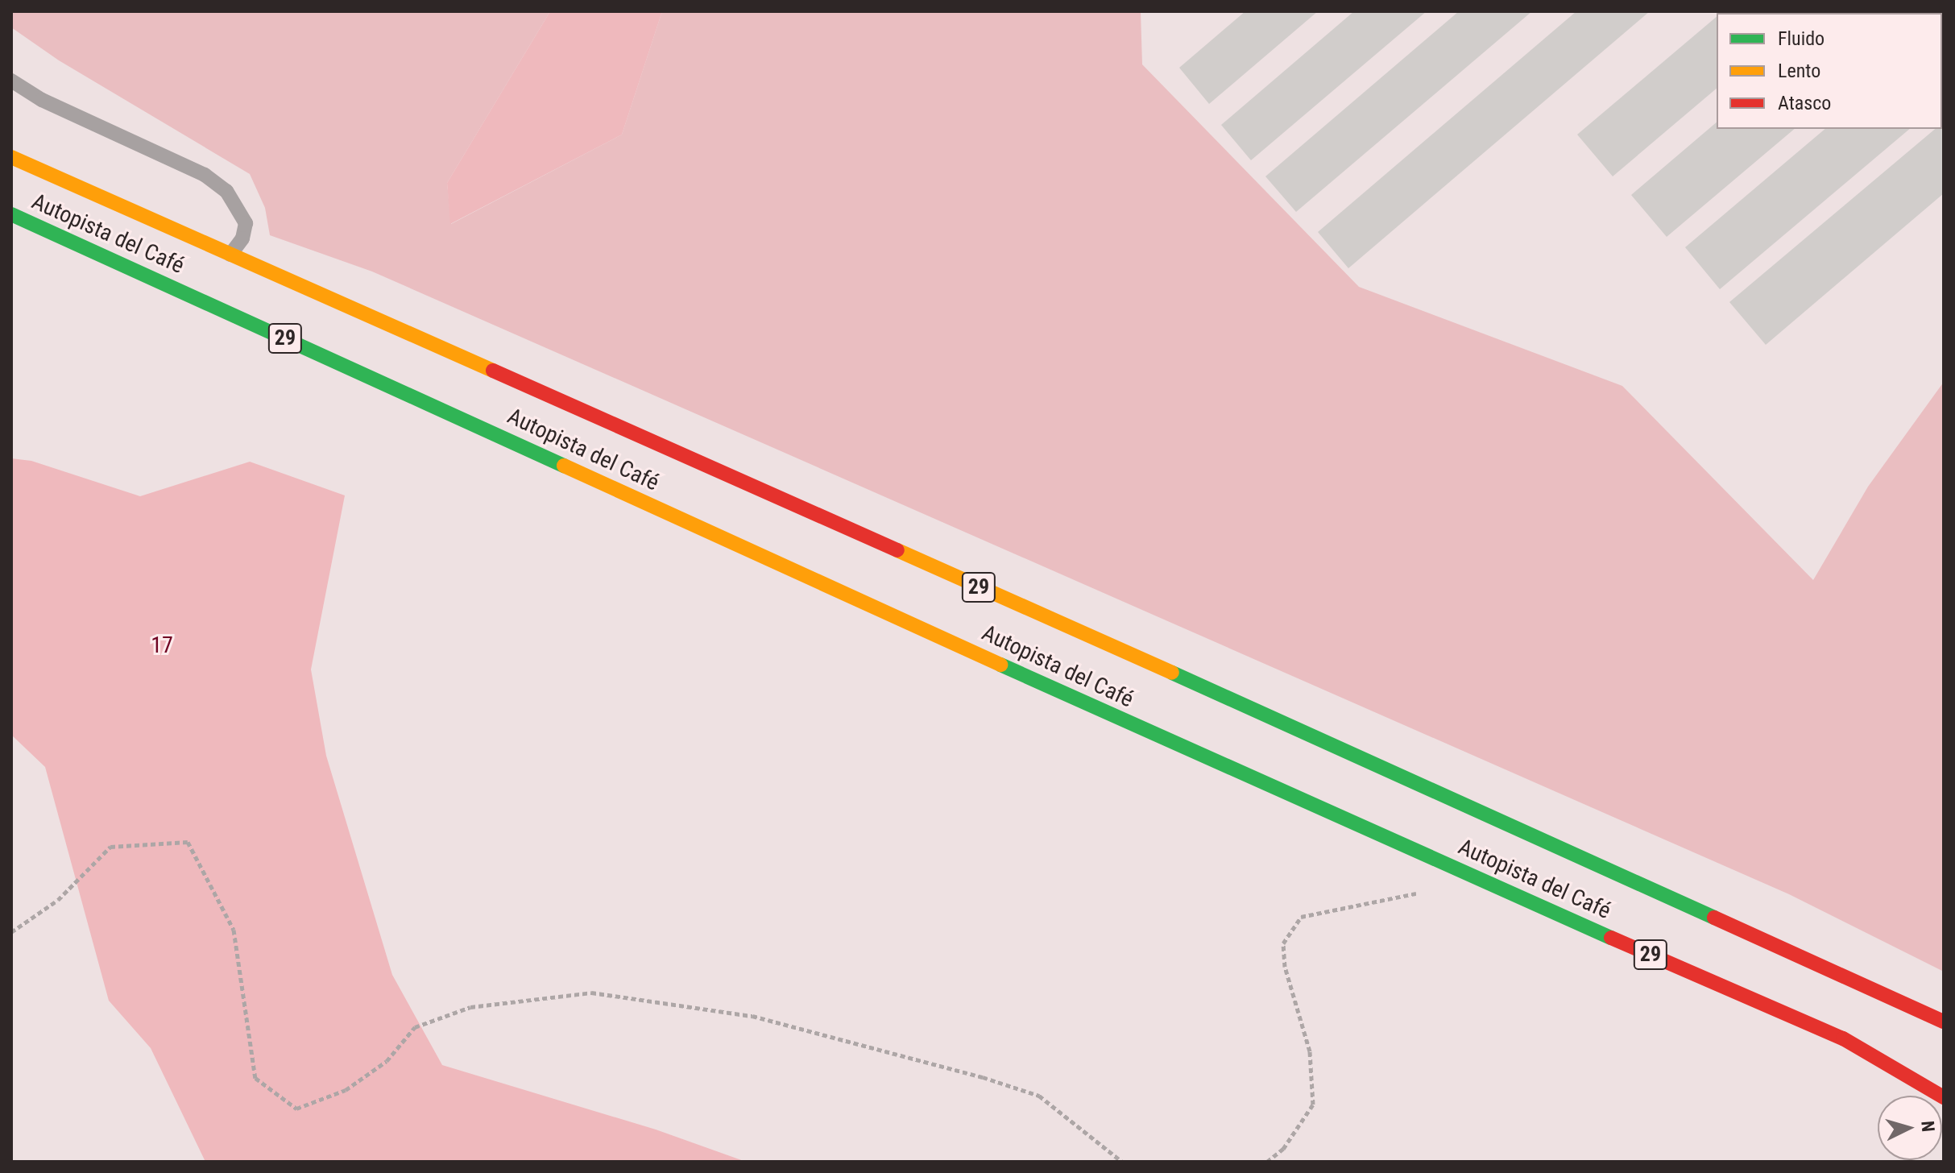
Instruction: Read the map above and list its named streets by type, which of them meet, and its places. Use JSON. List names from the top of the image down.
{
  "streets": {
    "highway": ["Autopista del Café", "29"]
  },
  "parks": ["17"],
  "legend": ["Fluido", "Lento", "Atasco"],
  "north": "right"
}
